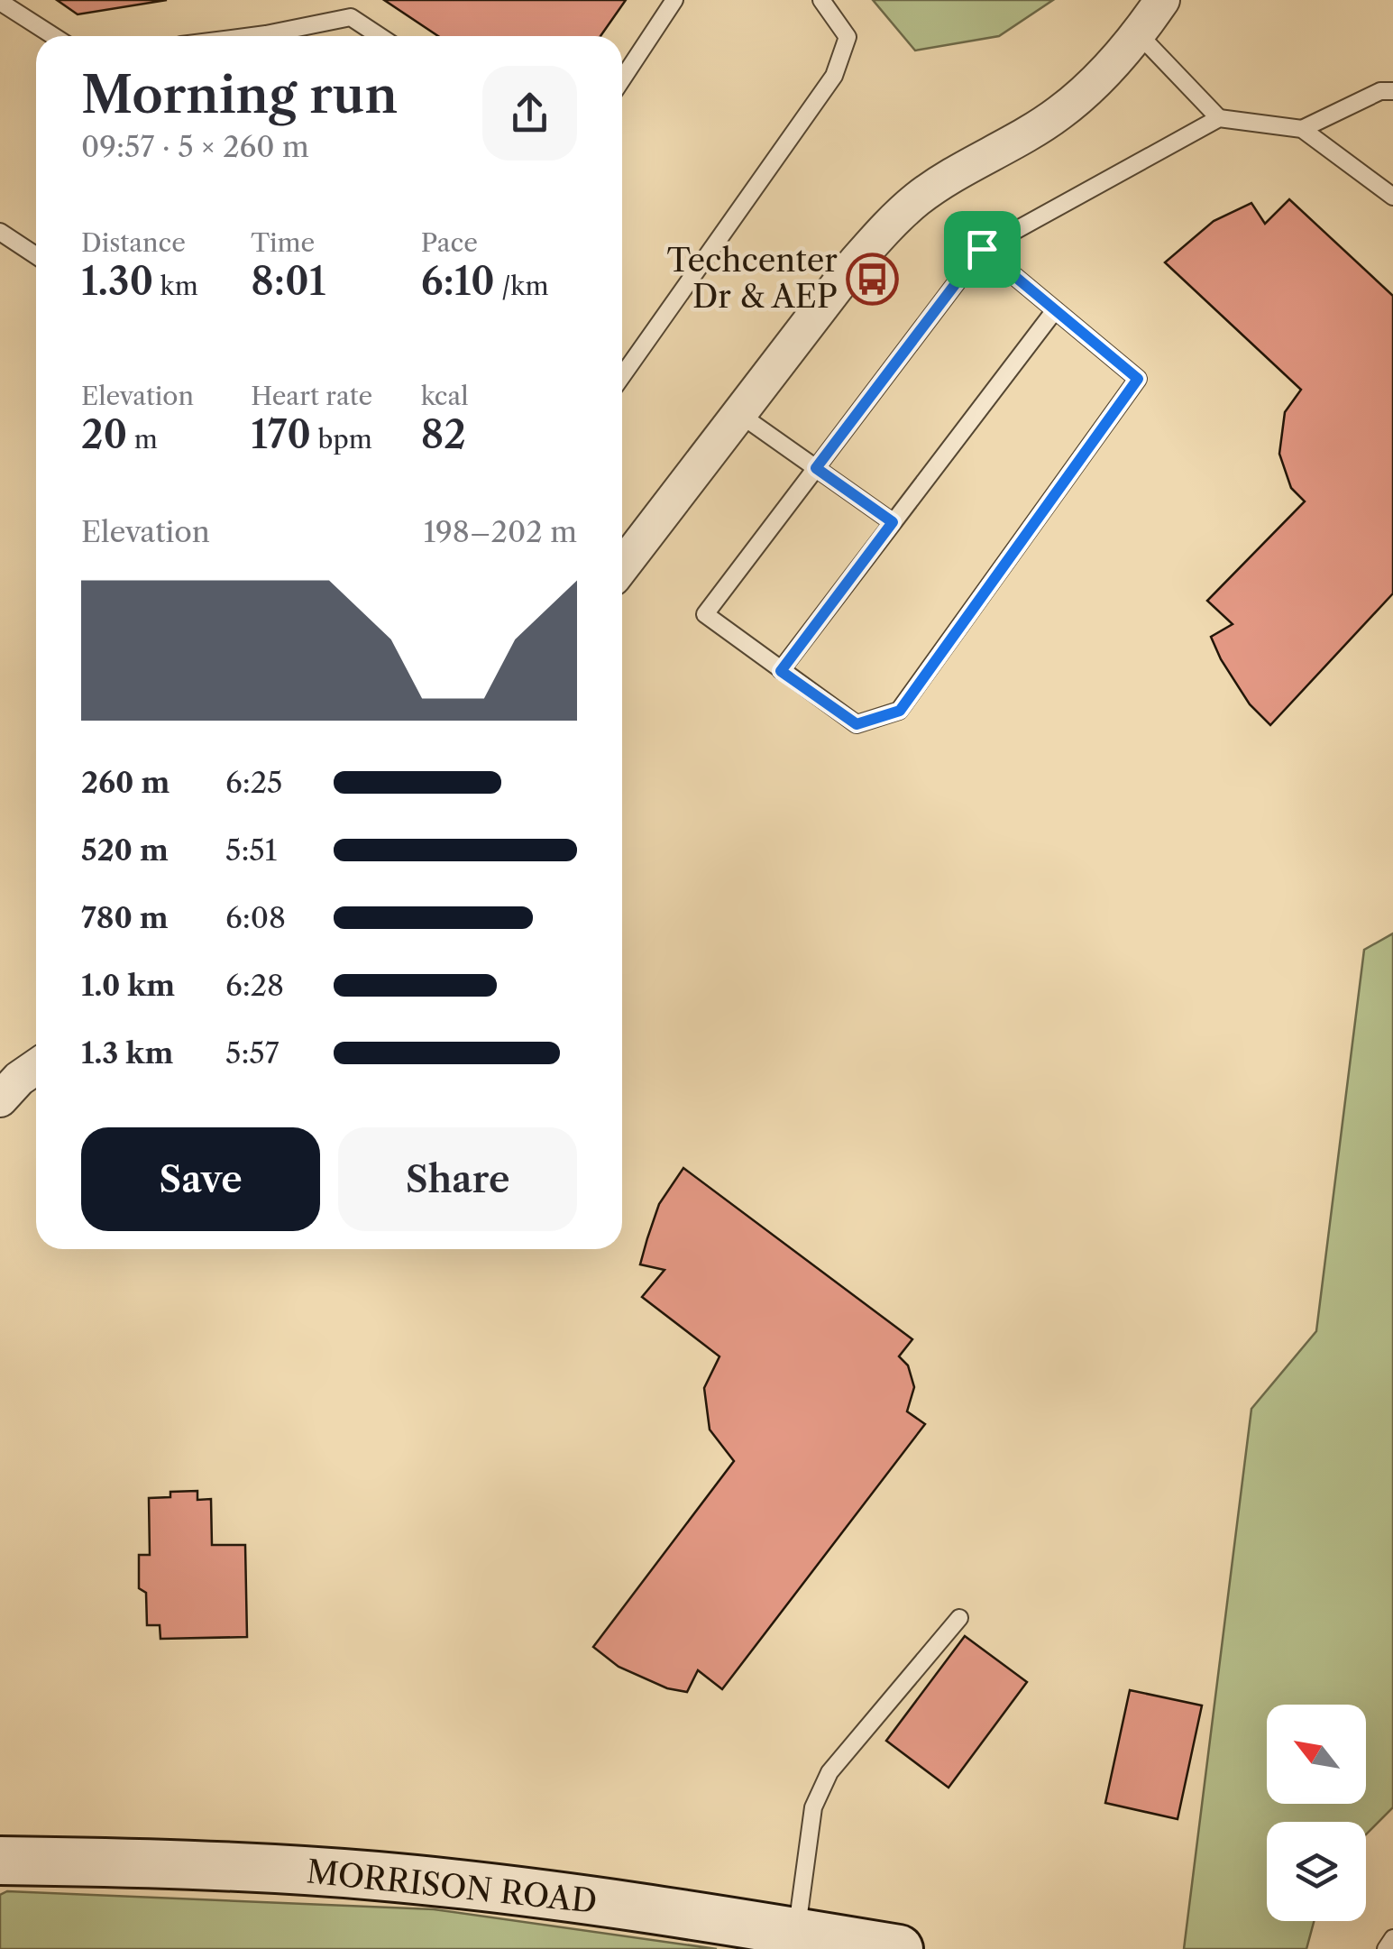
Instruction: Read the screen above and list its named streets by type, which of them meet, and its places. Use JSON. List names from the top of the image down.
{
  "streets": {
    "street": ["MORRISON ROAD"]
  },
  "places": {
    "bus stop": ["Techcenter Dr & AEP"]
  },
  "north": "top left",
  "page": {
    "heading": ["Morning run", "09:57 · 5 × 260 m"],
    "stats": [
      ["Distance", "1.30 km"],
      ["Time", "8:01"],
      ["Pace", "6:10 /km"],
      ["Elevation", "20 m"],
      ["Heart rate", "170 bpm"],
      ["kcal", "82"]
    ],
    "chart": ["Elevation", "198–202 m"],
    "list": [
      {
        "name": "260 m",
        "note": "6:25"
      },
      {
        "name": "520 m",
        "note": "5:51"
      },
      {
        "name": "780 m",
        "note": "6:08"
      },
      {
        "name": "1.0 km",
        "note": "6:28"
      },
      {
        "name": "1.3 km",
        "note": "5:57"
      }
    ],
    "buttons": ["Save", "Share"]
  }
}
